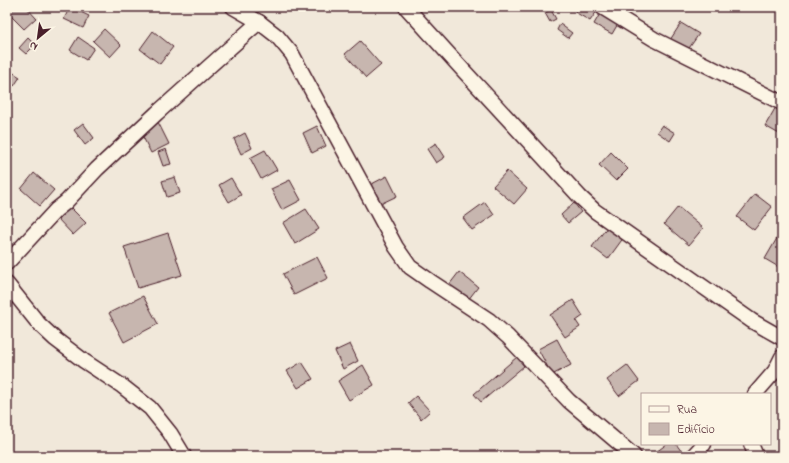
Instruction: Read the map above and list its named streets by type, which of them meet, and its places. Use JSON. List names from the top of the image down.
{
  "legend": ["Rua", "Edifício"],
  "north": "bottom left"
}
